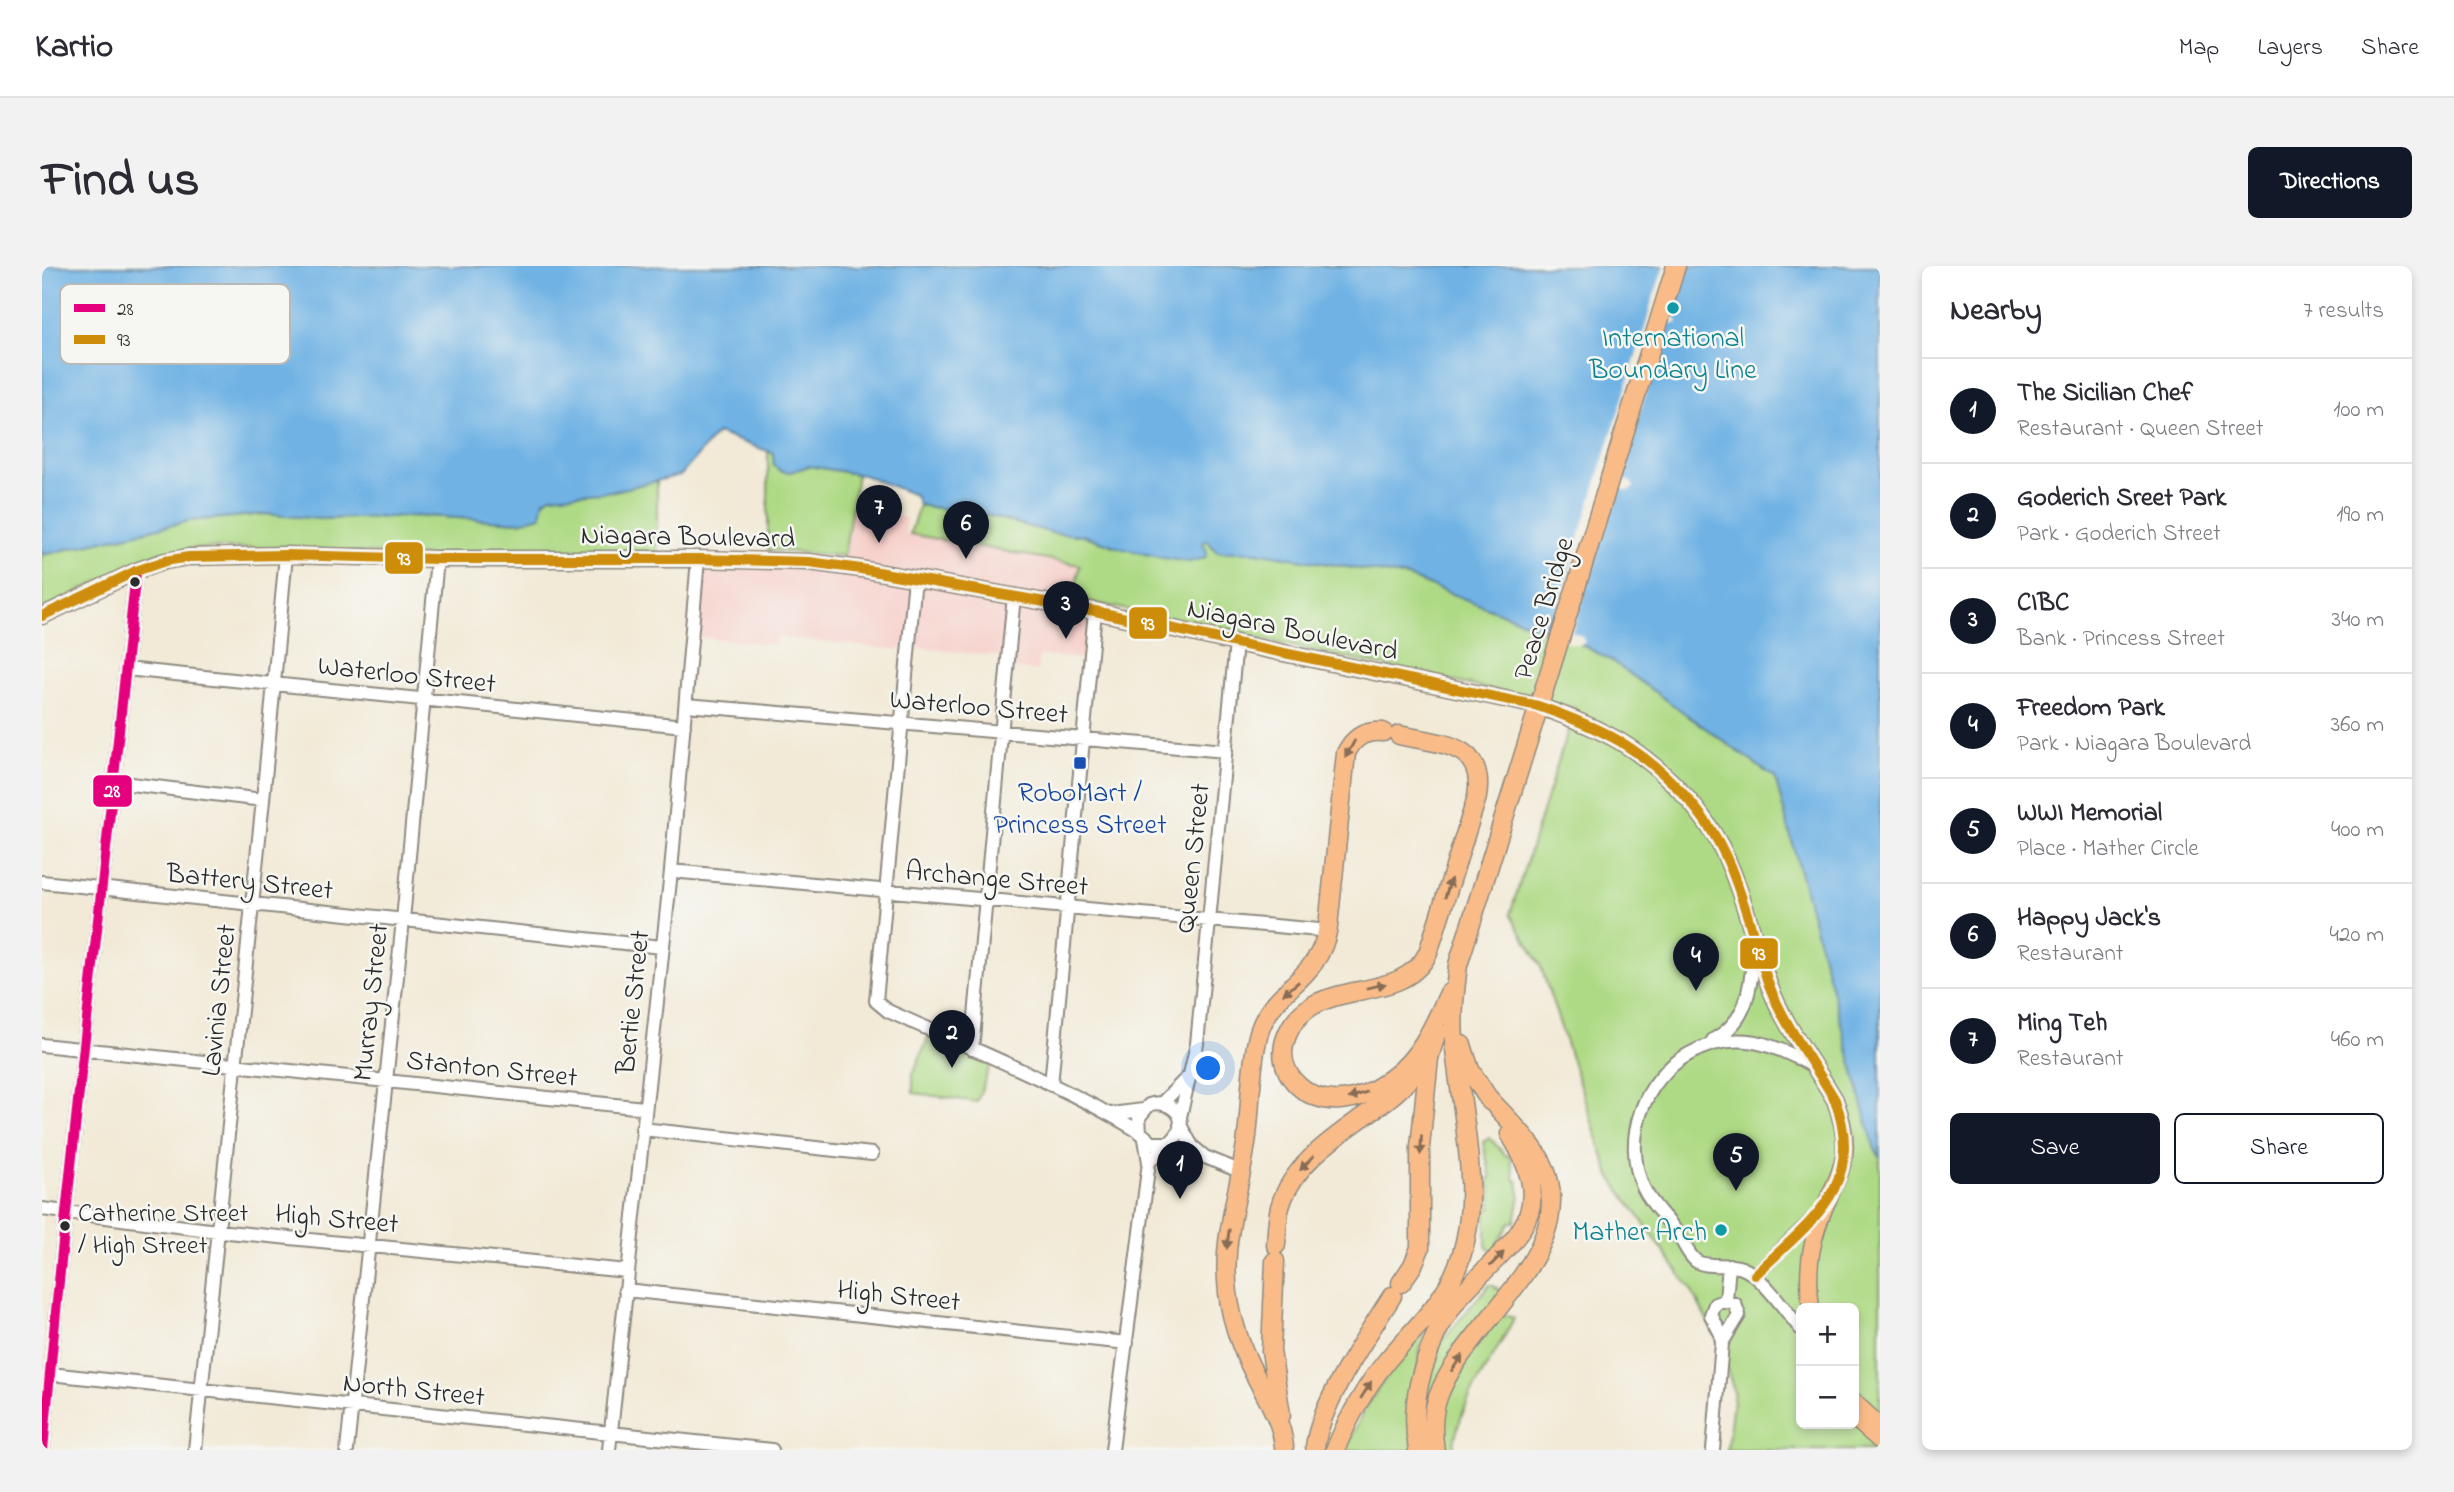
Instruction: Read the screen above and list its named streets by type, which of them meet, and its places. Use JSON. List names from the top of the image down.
{
  "streets": {
    "highway": ["Peace Bridge"],
    "main road": ["Niagara Boulevard"],
    "street": [
      "Waterloo Street",
      "Queen Street",
      "Archange Street",
      "Battery Street",
      "Lavinia Street",
      "Murray Street",
      "Bertie Street",
      "Stanton Street",
      "High Street",
      "North Street"
    ]
  },
  "crossings": [
    ["Niagara Boulevard", "Queen Street"],
    ["Niagara Boulevard", "Lavinia Street"],
    ["Niagara Boulevard", "Murray Street"],
    ["Niagara Boulevard", "Bertie Street"],
    ["Waterloo Street", "Queen Street"],
    ["Waterloo Street", "Lavinia Street"],
    ["Waterloo Street", "Murray Street"],
    ["Waterloo Street", "Bertie Street"],
    ["Queen Street", "Archange Street"],
    ["Archange Street", "Bertie Street"],
    ["Battery Street", "Lavinia Street"],
    ["Battery Street", "Murray Street"],
    ["Battery Street", "Bertie Street"],
    ["Lavinia Street", "Stanton Street"],
    ["Lavinia Street", "High Street"],
    ["Lavinia Street", "North Street"],
    ["Murray Street", "Stanton Street"],
    ["Murray Street", "High Street"],
    ["Murray Street", "North Street"],
    ["Bertie Street", "Stanton Street"],
    ["Bertie Street", "High Street"],
    ["Bertie Street", "North Street"]
  ],
  "places": {
    "other": ["International Boundary Line", "Catherine Street / High Street", "Mather Arch"],
    "transit": ["RoboMart / Princess Street"]
  },
  "lines": ["transit line 93", "transit line 28"],
  "legend": ["28", "93"],
  "page": {
    "header": "Kartio",
    "nav": ["Map", "Layers", "Share"],
    "title": "Find us",
    "buttons": [
      "Directions",
      ["Save", "Share"]
    ],
    "heading": ["Nearby", "7 results"],
    "list": [
      {
        "mark": "1",
        "name": "The Sicilian Chef",
        "note": "Restaurant · Queen Street",
        "value": "100 m"
      },
      {
        "mark": "2",
        "name": "Goderich Sreet Park",
        "note": "Park · Goderich Street",
        "value": "190 m"
      },
      {
        "mark": "3",
        "name": "CIBC",
        "note": "Bank · Princess Street",
        "value": "340 m"
      },
      {
        "mark": "4",
        "name": "Freedom Park",
        "note": "Park · Niagara Boulevard",
        "value": "360 m"
      },
      {
        "mark": "5",
        "name": "WWI Memorial",
        "note": "Place · Mather Circle",
        "value": "400 m"
      },
      {
        "mark": "6",
        "name": "Happy Jack's",
        "note": "Restaurant",
        "value": "420 m"
      },
      {
        "mark": "7",
        "name": "Ming Teh",
        "note": "Restaurant",
        "value": "460 m"
      }
    ],
    "pins": [
      "7",
      "6",
      "3",
      "4",
      "2",
      "5",
      "1"
    ],
    "map_buttons": ["+", "−"]
  }
}
